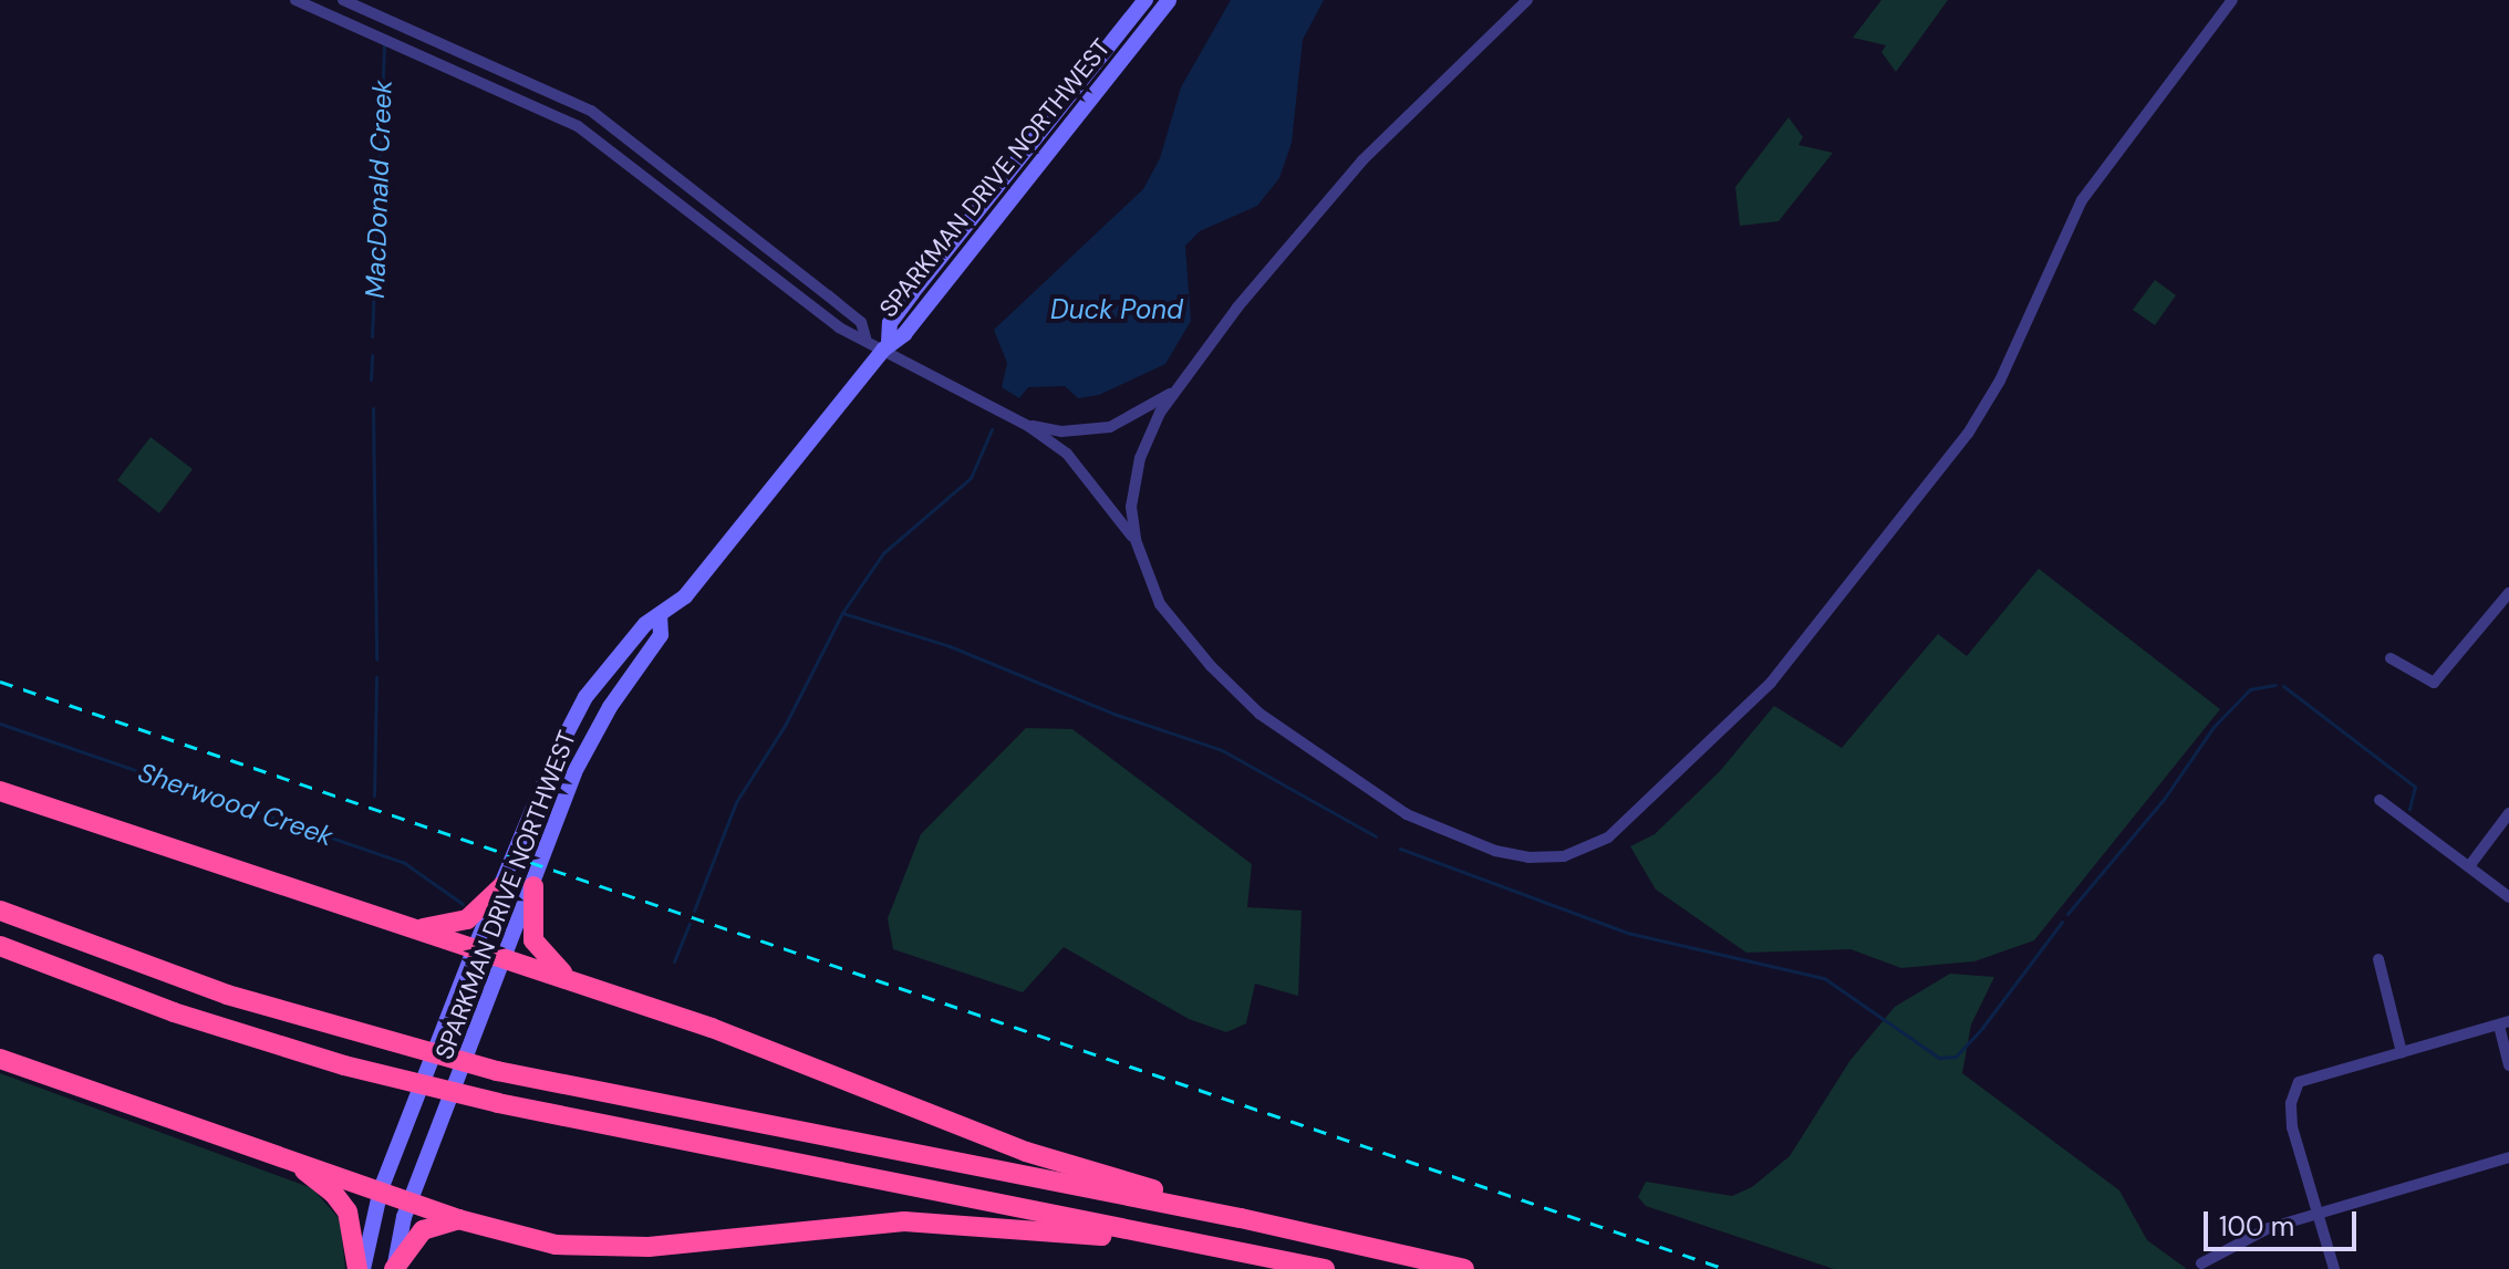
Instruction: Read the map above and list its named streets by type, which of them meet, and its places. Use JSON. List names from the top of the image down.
{
  "streets": {
    "main road": ["SPARKMAN DRIVE NORTHWEST"]
  },
  "water": ["MacDonald Creek", "Duck Pond", "Sherwood Creek"],
  "scale_bar": "100 m"
}
